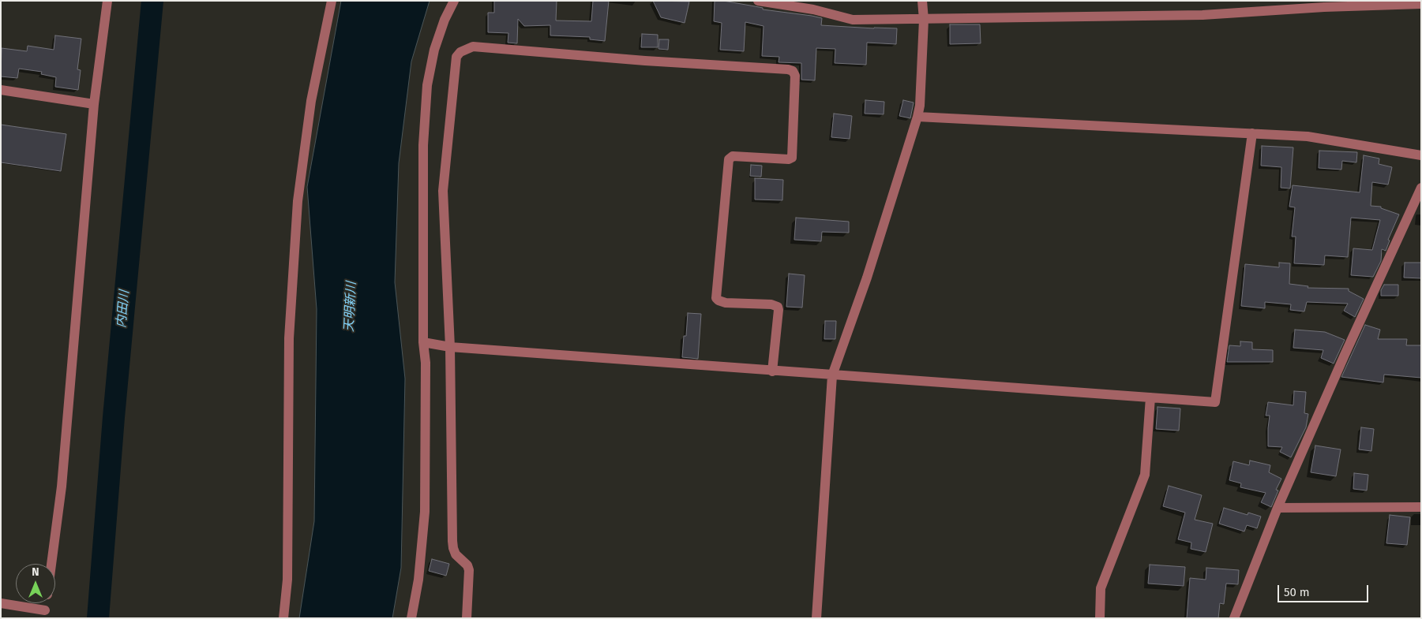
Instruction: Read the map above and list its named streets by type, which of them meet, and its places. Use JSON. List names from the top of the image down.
{
  "water": ["天明新川", "内田川"],
  "scale_bar": "50 m",
  "north": "top"
}
